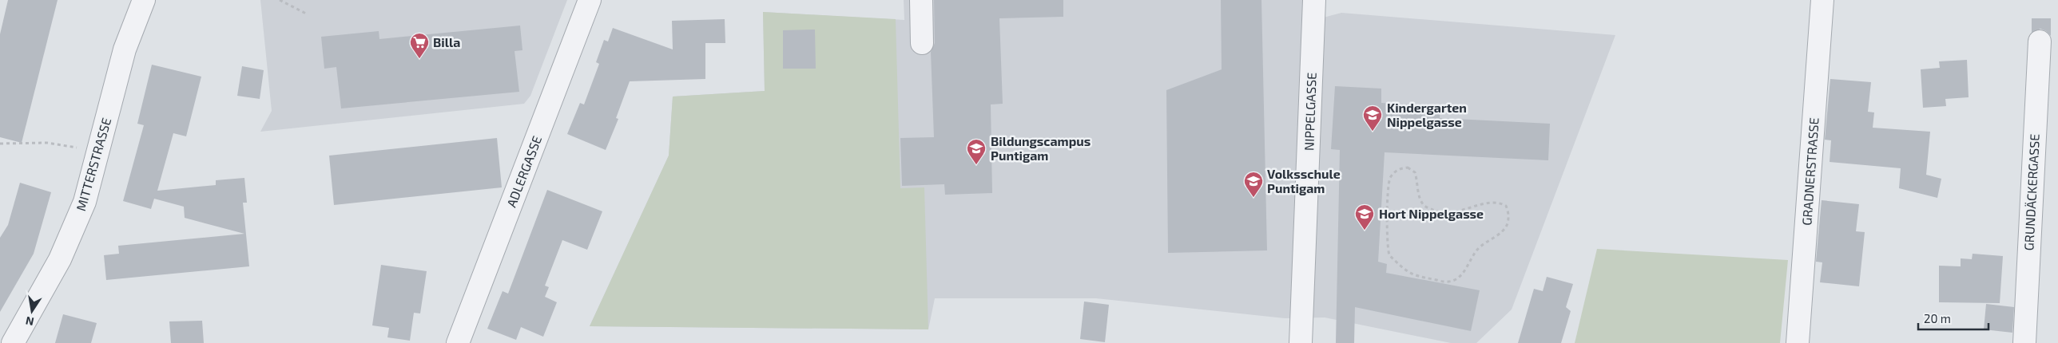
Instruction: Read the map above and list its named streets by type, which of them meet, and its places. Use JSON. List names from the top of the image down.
{
  "streets": {
    "street": [
      "NIPPELGASSE",
      "MITTERSTRASSE",
      "ADLERGASSE",
      "GRADNERSTRASSE",
      "GRUNDÄCKERGASSE"
    ]
  },
  "places": {
    "supermarket": ["Billa"],
    "school or university": [
      "Kindergarten Nippelgasse",
      "Bildungscampus Puntigam",
      "Volksschule Puntigam",
      "Hort Nippelgasse"
    ]
  },
  "scale_bar": "20 m",
  "north": "bottom"
}
